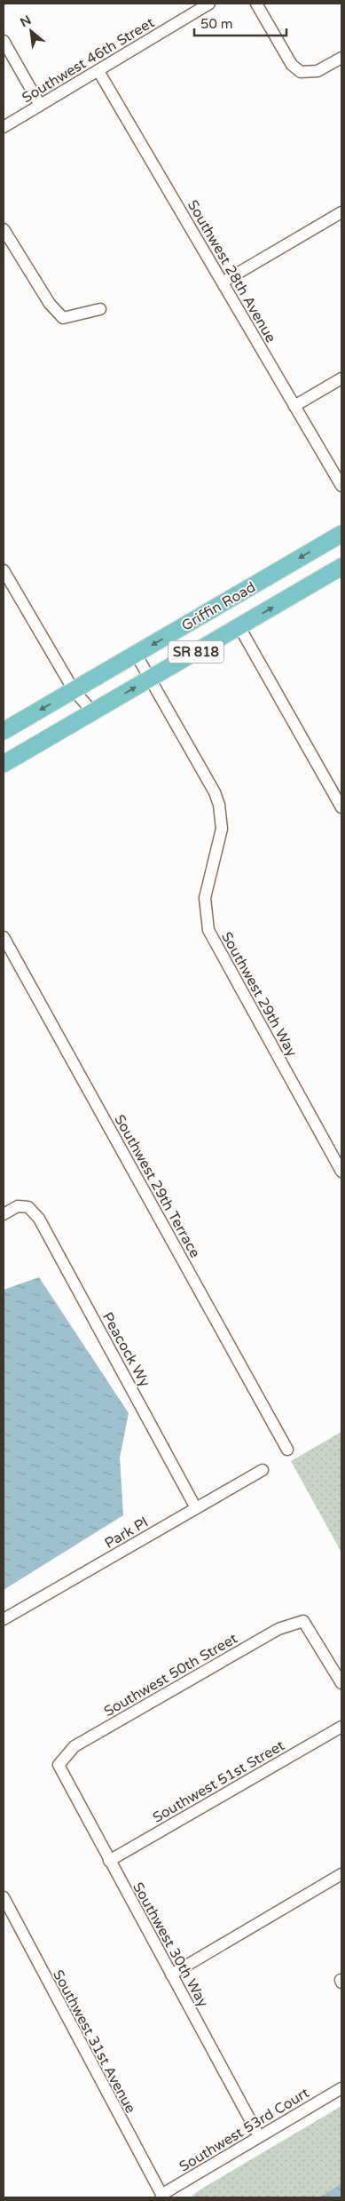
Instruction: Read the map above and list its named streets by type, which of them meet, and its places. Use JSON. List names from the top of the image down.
{
  "streets": {
    "main road": ["Griffin Road", "SR 818"],
    "street": [
      "Southwest 46th Street",
      "Southwest 28th Avenue",
      "Southwest 29th Way",
      "Southwest 29th Terrace",
      "Peacock Wy",
      "Park Pl",
      "Southwest 50th Street",
      "Southwest 51st Street",
      "Southwest 30th Way",
      "Southwest 31st Avenue",
      "Southwest 53rd Court"
    ]
  },
  "crossings": [
    ["Southwest 46th Street", "Southwest 28th Avenue"],
    ["Griffin Road", "Southwest 29th Way"],
    ["Peacock Wy", "Park Pl"],
    ["Southwest 50th Street", "Southwest 30th Way"],
    ["Southwest 51st Street", "Southwest 30th Way"],
    ["Southwest 30th Way", "Southwest 53rd Court"],
    ["Southwest 31st Avenue", "Southwest 53rd Court"]
  ],
  "scale_bar": "50 m",
  "north": "top left"
}
